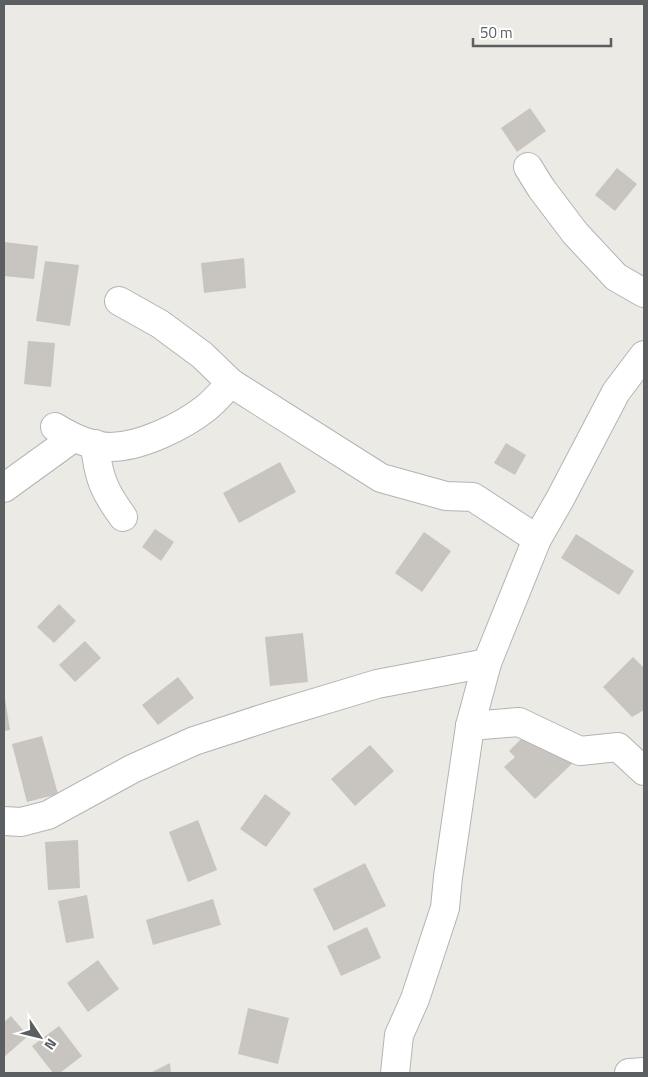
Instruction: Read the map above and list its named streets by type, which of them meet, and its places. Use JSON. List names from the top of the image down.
{
  "scale_bar": "50 m",
  "north": "bottom right"
}
